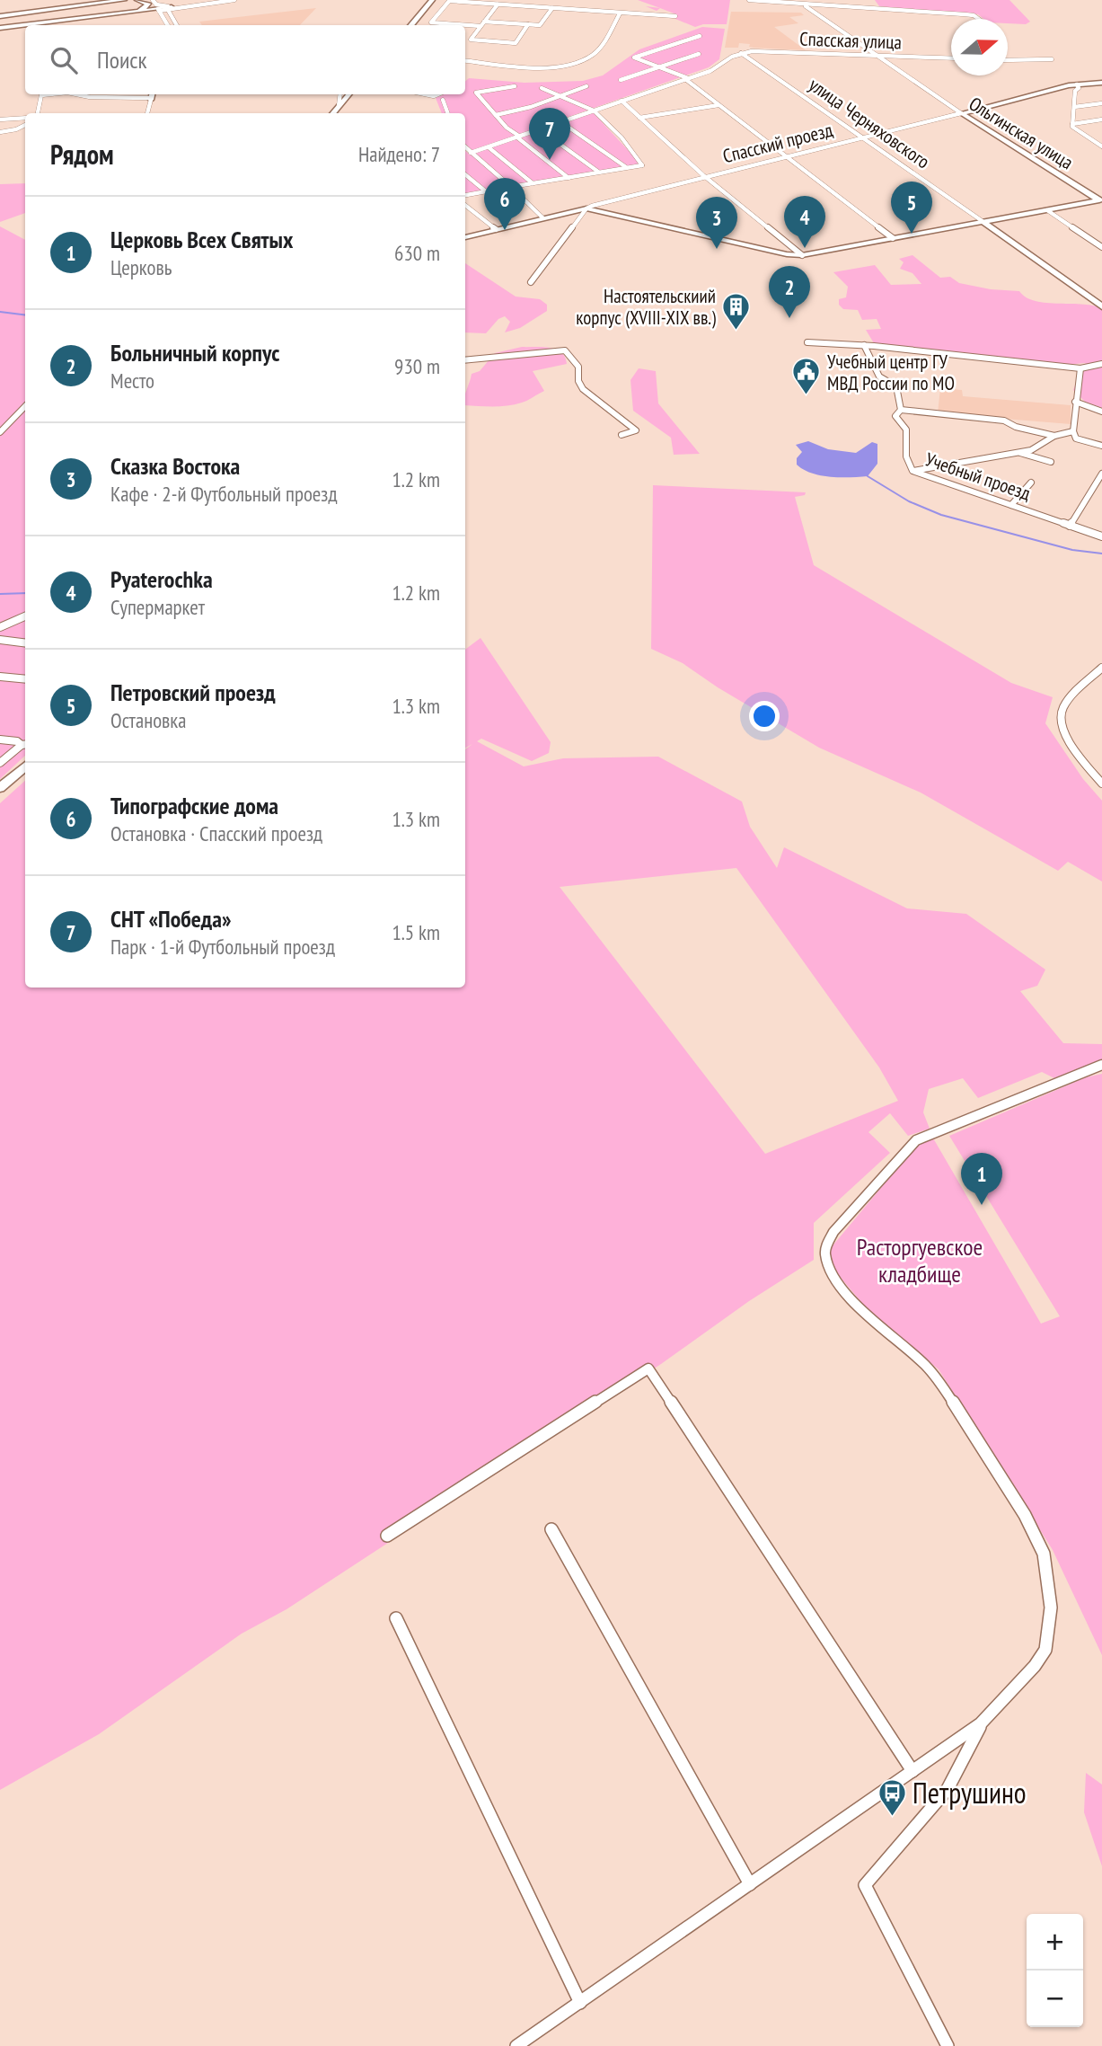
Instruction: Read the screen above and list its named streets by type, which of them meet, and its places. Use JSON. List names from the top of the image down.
{
  "streets": {
    "street": [
      "Спасская улица",
      "улица Черняховского",
      "Ольгинская улица",
      "Спасский проезд",
      "Учебный проезд"
    ]
  },
  "crossings": [
    ["Спасская улица", "улица Черняховского"],
    ["Спасская улица", "Ольгинская улица"],
    ["улица Черняховского", "Спасский проезд"],
    ["Ольгинская улица", "Спасский проезд"]
  ],
  "parks": ["Расторгуевское кладбище"],
  "places": {
    "building": ["Настоятельскиий корпус (XVIII-XIX вв.)"],
    "public building": ["Учебный центр ГУ МВД России по МО"],
    "bus stop": ["Петрушино"]
  },
  "north": "right",
  "page": {
    "search": "Поиск",
    "pins": [
      "7",
      "6",
      "5",
      "4",
      "3",
      "2",
      "1"
    ],
    "heading": ["Рядом", "Найдено: 7"],
    "list": [
      {
        "mark": "1",
        "name": "Церковь Всех Святых",
        "note": "Церковь",
        "value": "630 m"
      },
      {
        "mark": "2",
        "name": "Больничный корпус",
        "note": "Место",
        "value": "930 m"
      },
      {
        "mark": "3",
        "name": "Сказка Востока",
        "note": "Кафе · 2-й Футбольный проезд",
        "value": "1.2 km"
      },
      {
        "mark": "4",
        "name": "Pyaterochka",
        "note": "Супермаркет",
        "value": "1.2 km"
      },
      {
        "mark": "5",
        "name": "Петровский проезд",
        "note": "Остановка",
        "value": "1.3 km"
      },
      {
        "mark": "6",
        "name": "Типографские дома",
        "note": "Остановка · Спасский проезд",
        "value": "1.3 km"
      },
      {
        "mark": "7",
        "name": "СНТ «Победа»",
        "note": "Парк · 1-й Футбольный проезд",
        "value": "1.5 km"
      }
    ],
    "map_buttons": ["+", "−"]
  }
}
